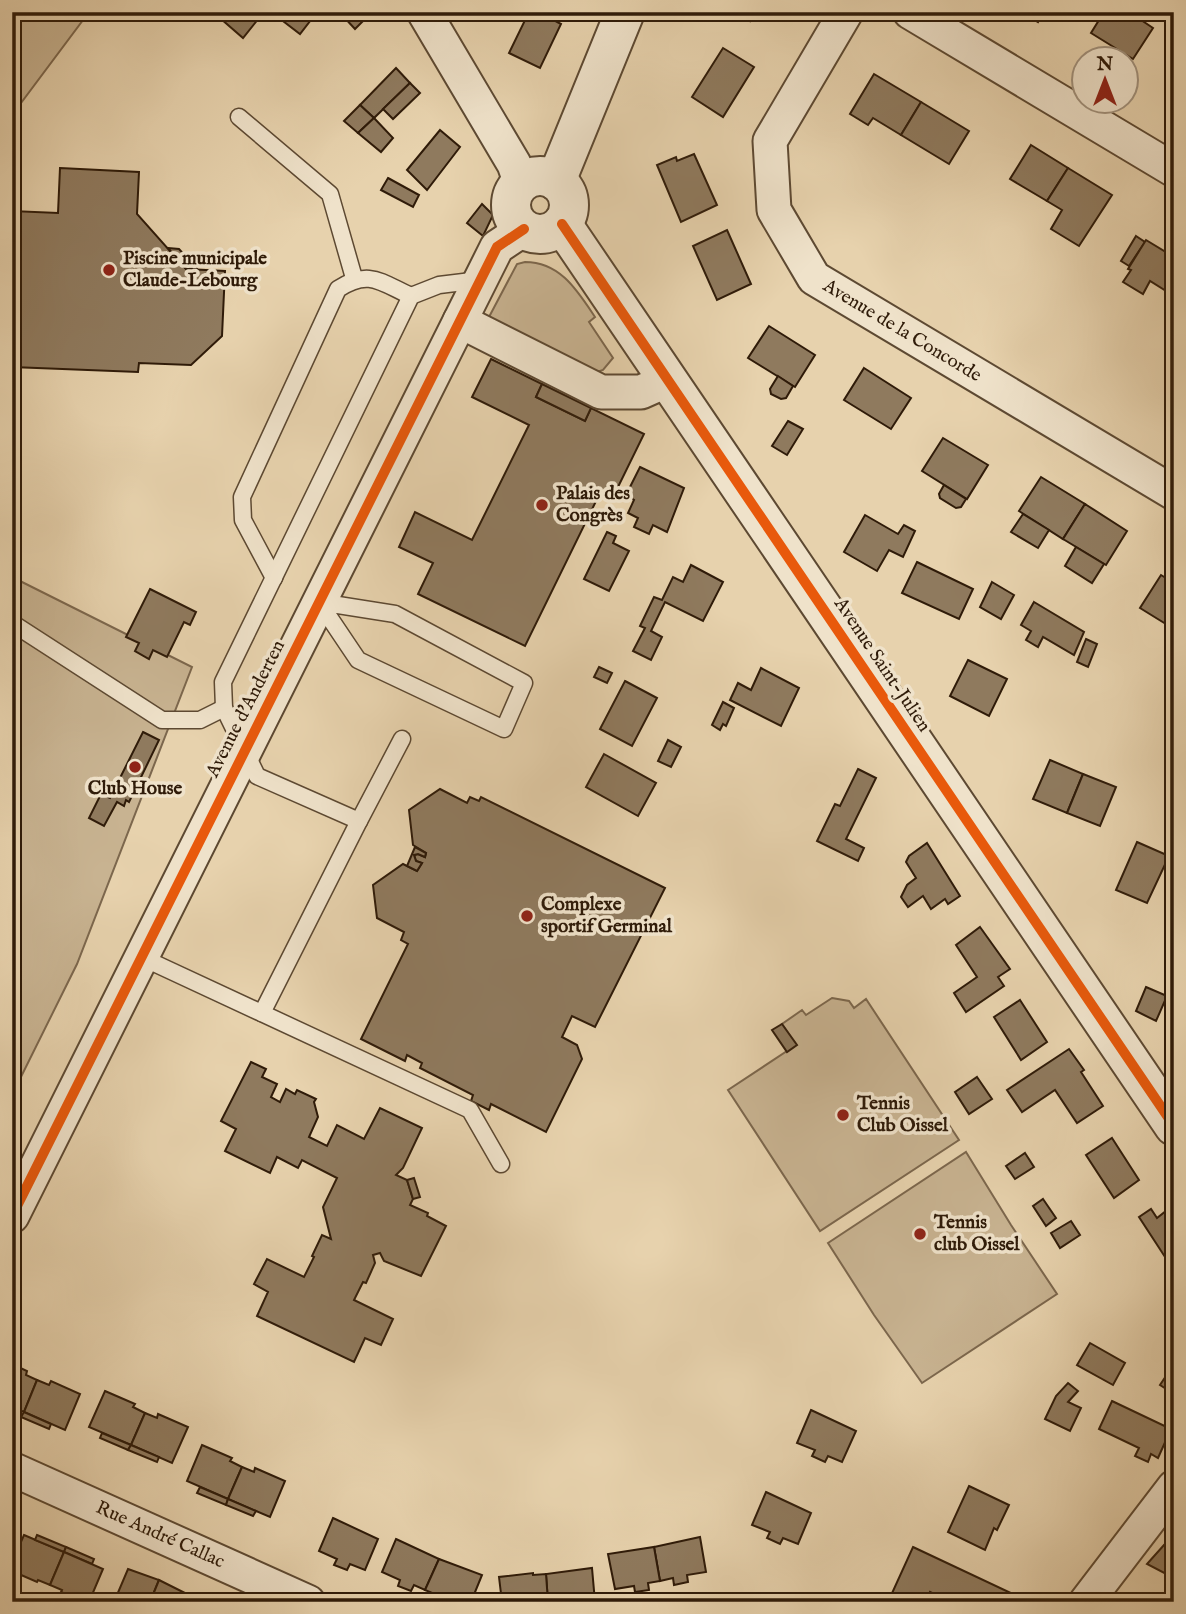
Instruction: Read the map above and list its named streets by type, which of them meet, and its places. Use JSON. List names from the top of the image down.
{
  "streets": {
    "street": [
      "Avenue de la Concorde",
      "Avenue Saint-Julien",
      "Avenue d'Anderten",
      "Rue André Callac"
    ]
  },
  "crossings": [
    ["Avenue Saint-Julien", "Avenue d'Anderten"]
  ],
  "places": [
    "Piscine municipale Claude-Lebourg",
    "Palais des Congrès",
    "Club House",
    "Complexe sportif Germinal",
    "Tennis Club Oissel",
    "Tennis club Oissel"
  ],
  "north": "top"
}
